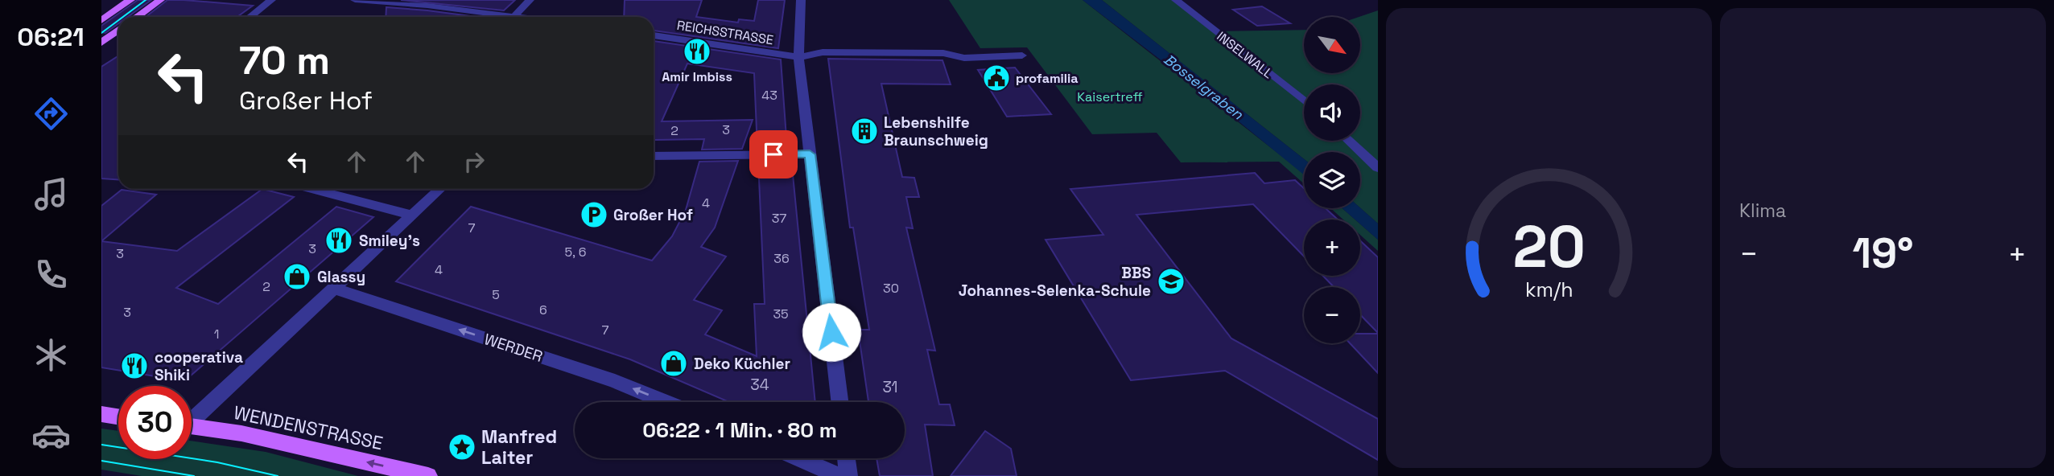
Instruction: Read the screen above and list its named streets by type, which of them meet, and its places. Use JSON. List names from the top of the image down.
{
  "streets": {
    "main road": ["WENDENSTRASSE"],
    "street": ["REICHSSTRASSE", "INSELWALL", "WERDER"]
  },
  "one_way": ["WERDER", "WENDENSTRASSE"],
  "water": ["Bosselgraben"],
  "parks": ["Kaisertreff"],
  "places": {
    "restaurant": ["Amir Imbiss", "Smiley's", "cooperativa Shiki"],
    "public building": ["profamilia"],
    "building": ["Lebenshilfe Braunschweig"],
    "parking": ["Großer Hof"],
    "shop": ["Glassy", "Deko Küchler"],
    "school or university": ["BBS Johannes-Selenka-Schule"],
    "place": ["Manfred Laiter"]
  },
  "house_numbers": [
    "43",
    "3",
    "2",
    "4",
    "37",
    "7",
    "3",
    "5, 6",
    "3",
    "36",
    "4",
    "2",
    "30",
    "5",
    "6",
    "3",
    "35",
    "7",
    "1",
    "34",
    "31"
  ],
  "north": "bottom right",
  "page": {
    "tabs": "06:21",
    "tile": "Klima",
    "map_buttons": ["+", "−"],
    "turn": ["70 m", "Großer Hof"],
    "heat": ["−", "19°", "+"],
    "limit": "30",
    "trip": "06:22 · 1 Min. · 80 m",
    "gauge": ["20", "km/h"]
  }
}
